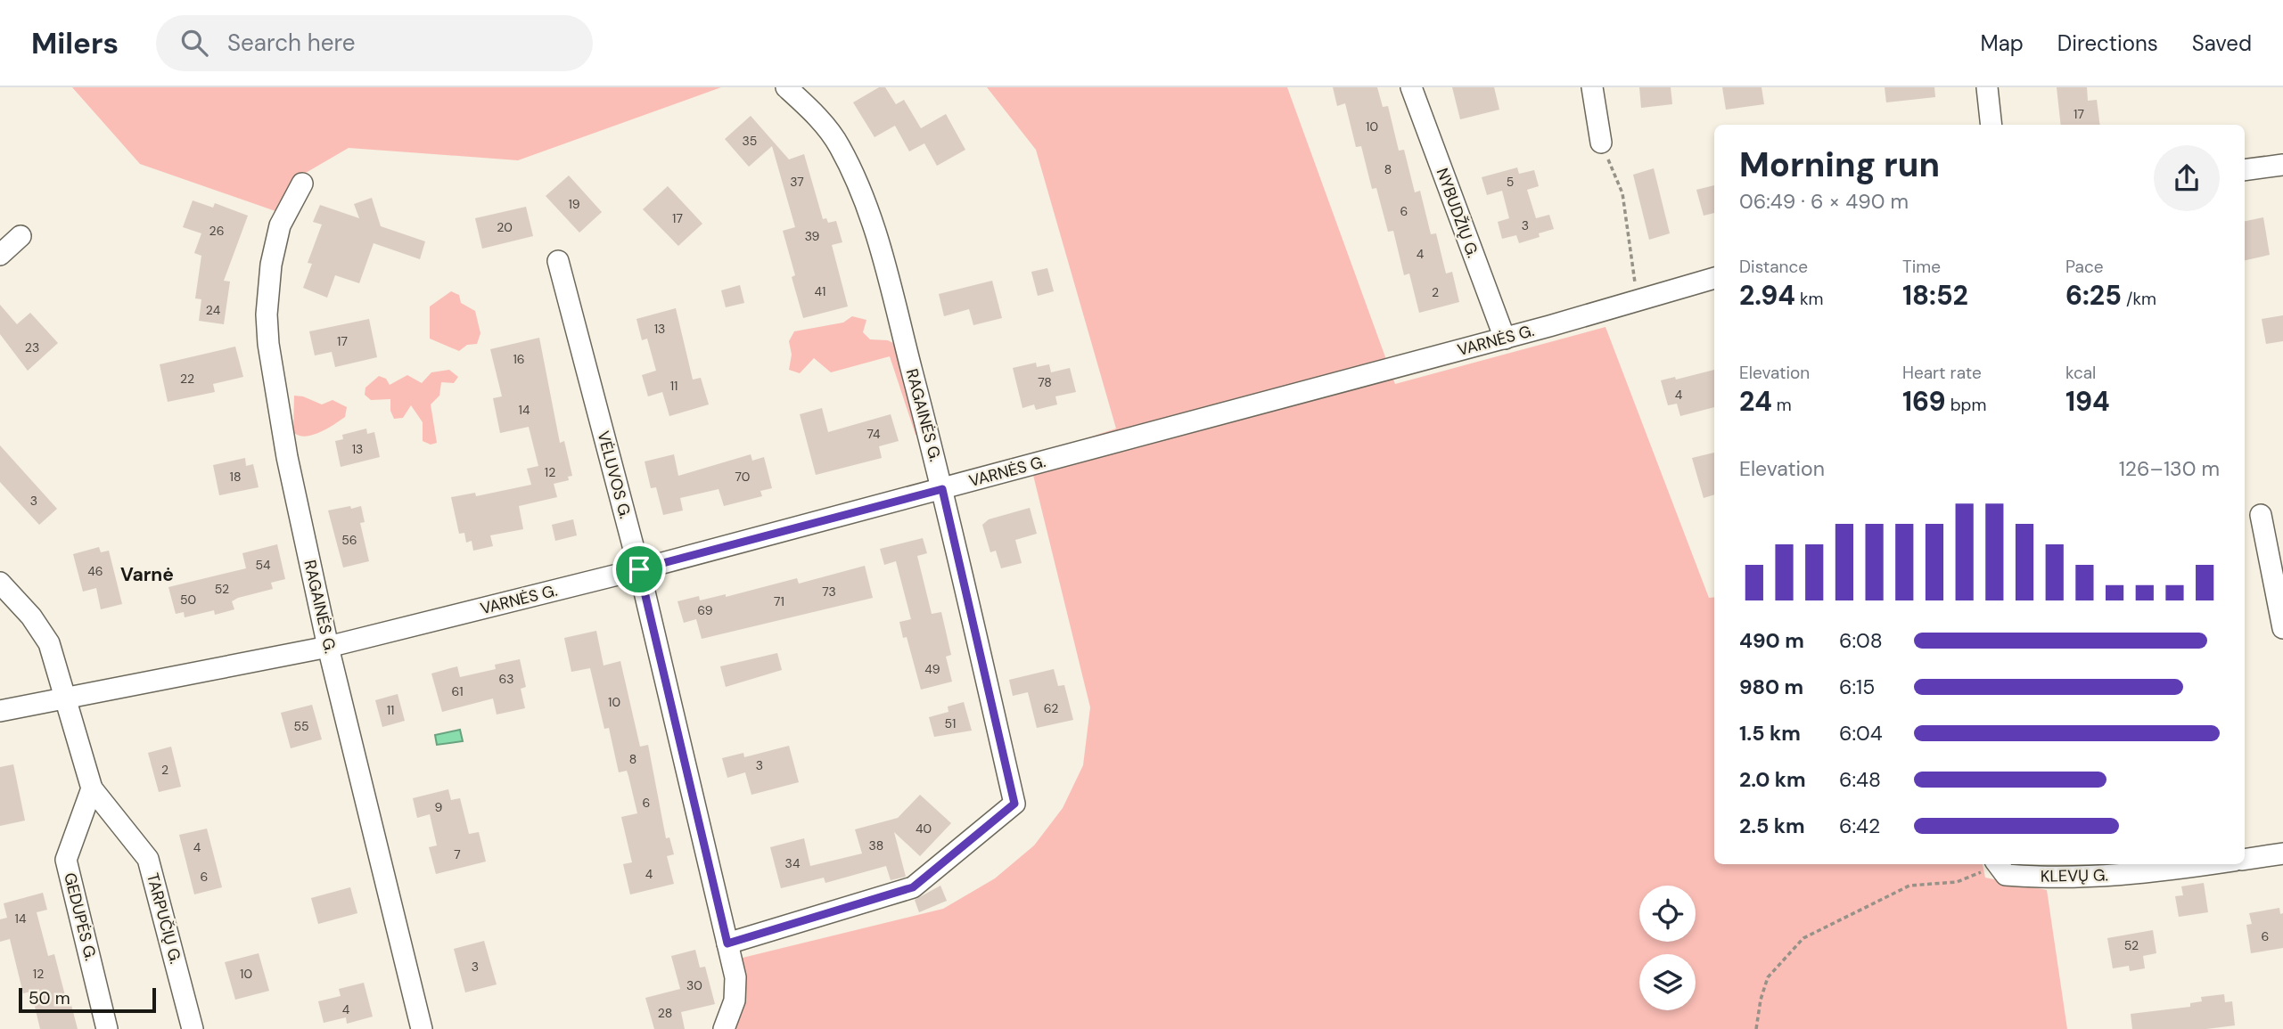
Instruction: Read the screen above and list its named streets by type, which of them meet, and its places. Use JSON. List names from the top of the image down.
{
  "streets": {
    "street": [
      "NYBUDŽIŲ G.",
      "VARNĖS G.",
      "RAGAINĖS G.",
      "VĖLUVOS G.",
      "KLEVŲ G.",
      "GEDUPĖS G.",
      "TARPUČIŲ G."
    ]
  },
  "crossings": [
    ["NYBUDŽIŲ G.", "VARNĖS G."],
    ["VARNĖS G.", "RAGAINĖS G."],
    ["VARNĖS G.", "VĖLUVOS G."],
    ["RAGAINĖS G.", "VĖLUVOS G."],
    ["GEDUPĖS G.", "TARPUČIŲ G."]
  ],
  "districts": ["Varnė"],
  "house_numbers": [
    "17",
    "10",
    "35",
    "8",
    "37",
    "5",
    "19",
    "6",
    "17",
    "3",
    "20",
    "26",
    "39",
    "4",
    "41",
    "2",
    "24",
    "13",
    "17",
    "23",
    "16",
    "22",
    "78",
    "11",
    "4",
    "14",
    "74",
    "13",
    "12",
    "18",
    "70",
    "3",
    "56",
    "54",
    "46",
    "52",
    "73",
    "50",
    "71",
    "69",
    "49",
    "63",
    "61",
    "10",
    "62",
    "11",
    "51",
    "55",
    "8",
    "3",
    "2",
    "6",
    "9",
    "40",
    "38",
    "4",
    "7",
    "34",
    "4",
    "6",
    "14",
    "6",
    "52",
    "3",
    "12",
    "10",
    "30",
    "4",
    "28"
  ],
  "scale_bar": "50 m",
  "page": {
    "header": "Milers",
    "search": "Search here",
    "nav": ["Map", "Directions", "Saved"],
    "heading": ["Morning run", "06:49 · 6 × 490 m"],
    "stats": [
      ["Distance", "2.94 km"],
      ["Time", "18:52"],
      ["Pace", "6:25 /km"],
      ["Elevation", "24 m"],
      ["Heart rate", "169 bpm"],
      ["kcal", "194"]
    ],
    "chart": ["Elevation", "126–130 m"],
    "list": [
      {
        "name": "490 m",
        "note": "6:08"
      },
      {
        "name": "980 m",
        "note": "6:15"
      },
      {
        "name": "1.5 km",
        "note": "6:04"
      },
      {
        "name": "2.0 km",
        "note": "6:48"
      },
      {
        "name": "2.5 km",
        "note": "6:42"
      }
    ],
    "scale": "50 m"
  }
}
